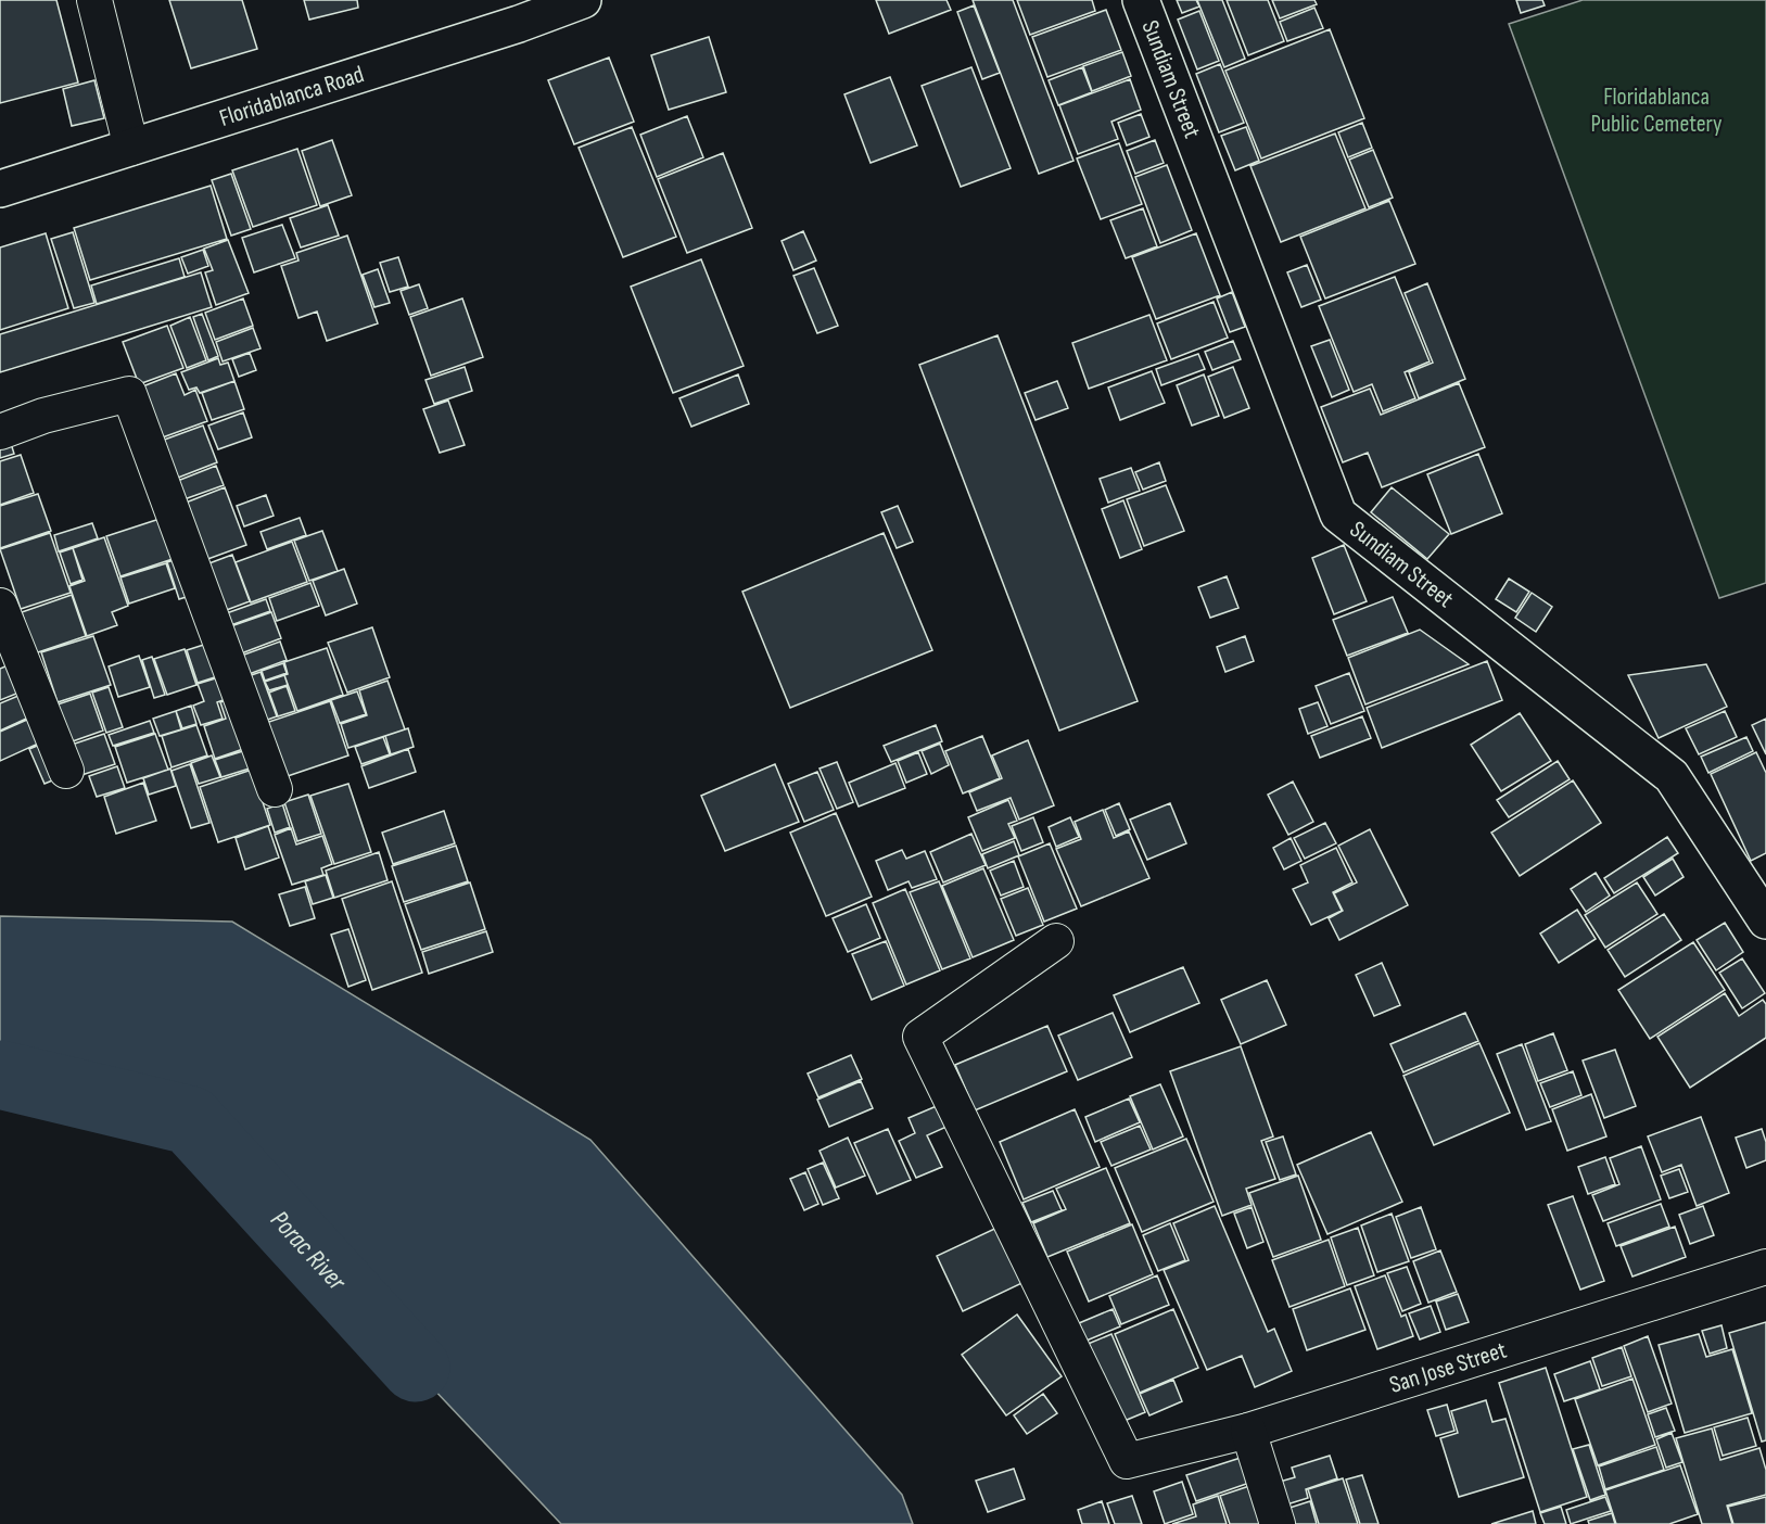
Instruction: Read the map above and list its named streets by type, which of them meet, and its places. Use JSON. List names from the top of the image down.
{
  "streets": {
    "street": ["Sundiam Street", "Floridablanca Road", "San Jose Street"]
  },
  "water": ["Porac River"],
  "parks": ["Floridablanca Public Cemetery"]
}
